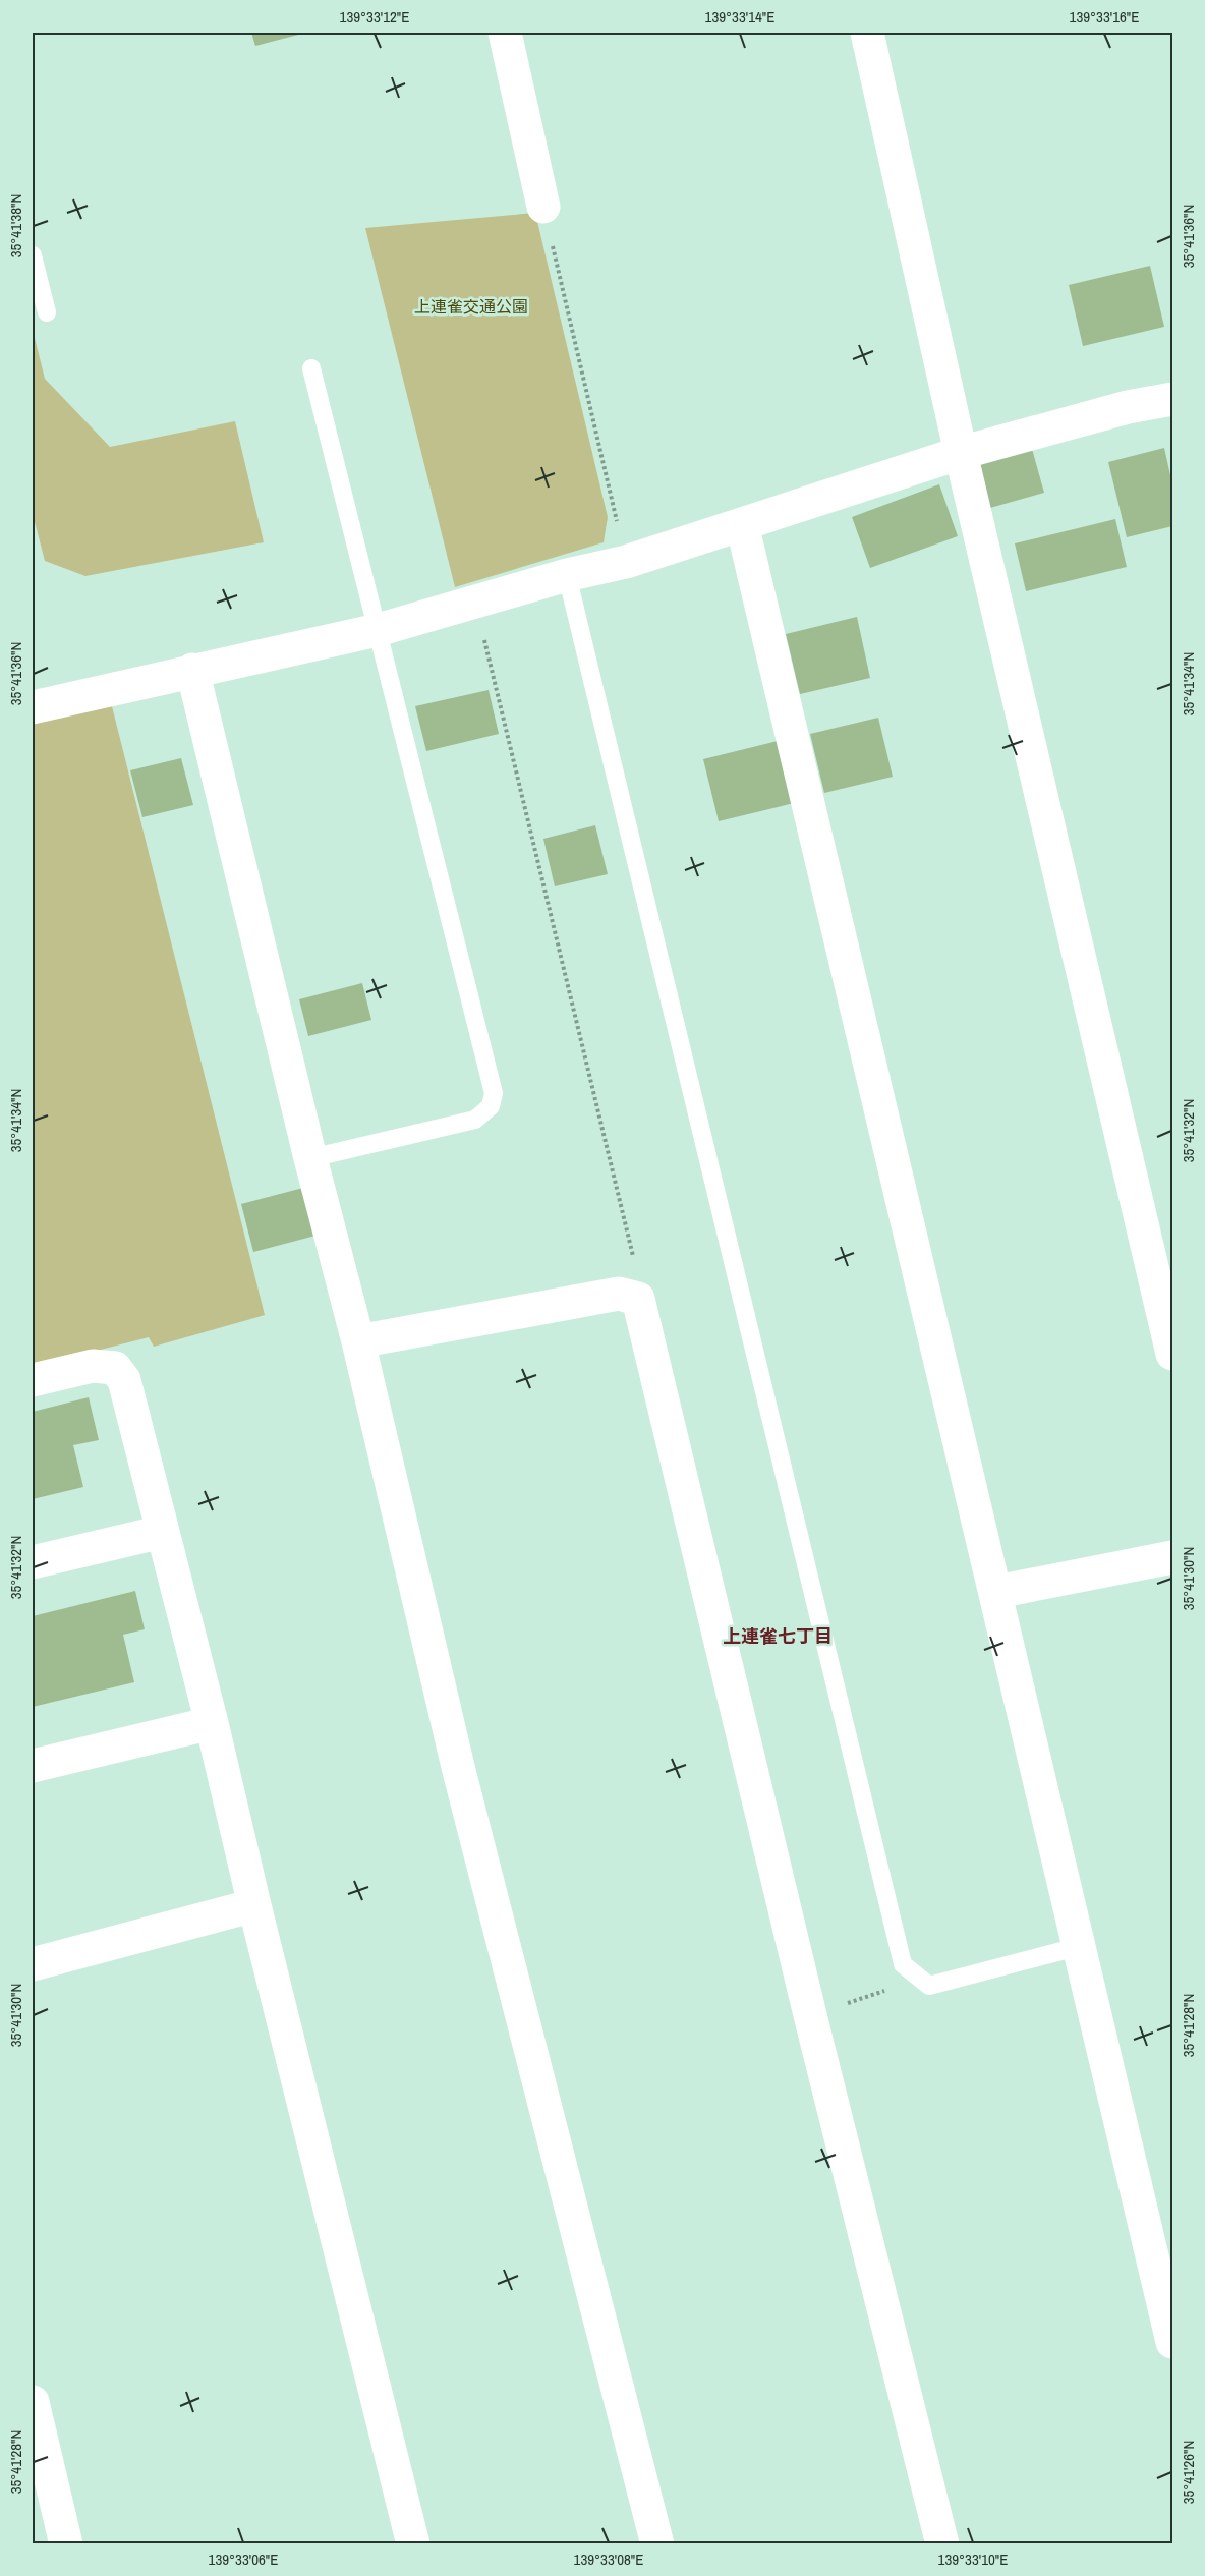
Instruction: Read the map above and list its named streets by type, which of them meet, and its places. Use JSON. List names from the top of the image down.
{
  "districts": ["上連雀七丁目"],
  "parks": ["上連雀交通公園"],
  "coordinates": [
    "139°33'12\"E",
    "139°33'14\"E",
    "139°33'16\"E",
    "35°41'38\"N",
    "35°41'36\"N",
    "35°41'34\"N",
    "35°41'32\"N",
    "35°41'30\"N",
    "35°41'28\"N",
    "35°41'26\"N",
    "139°33'06\"E",
    "139°33'08\"E",
    "139°33'10\"E"
  ]
}
